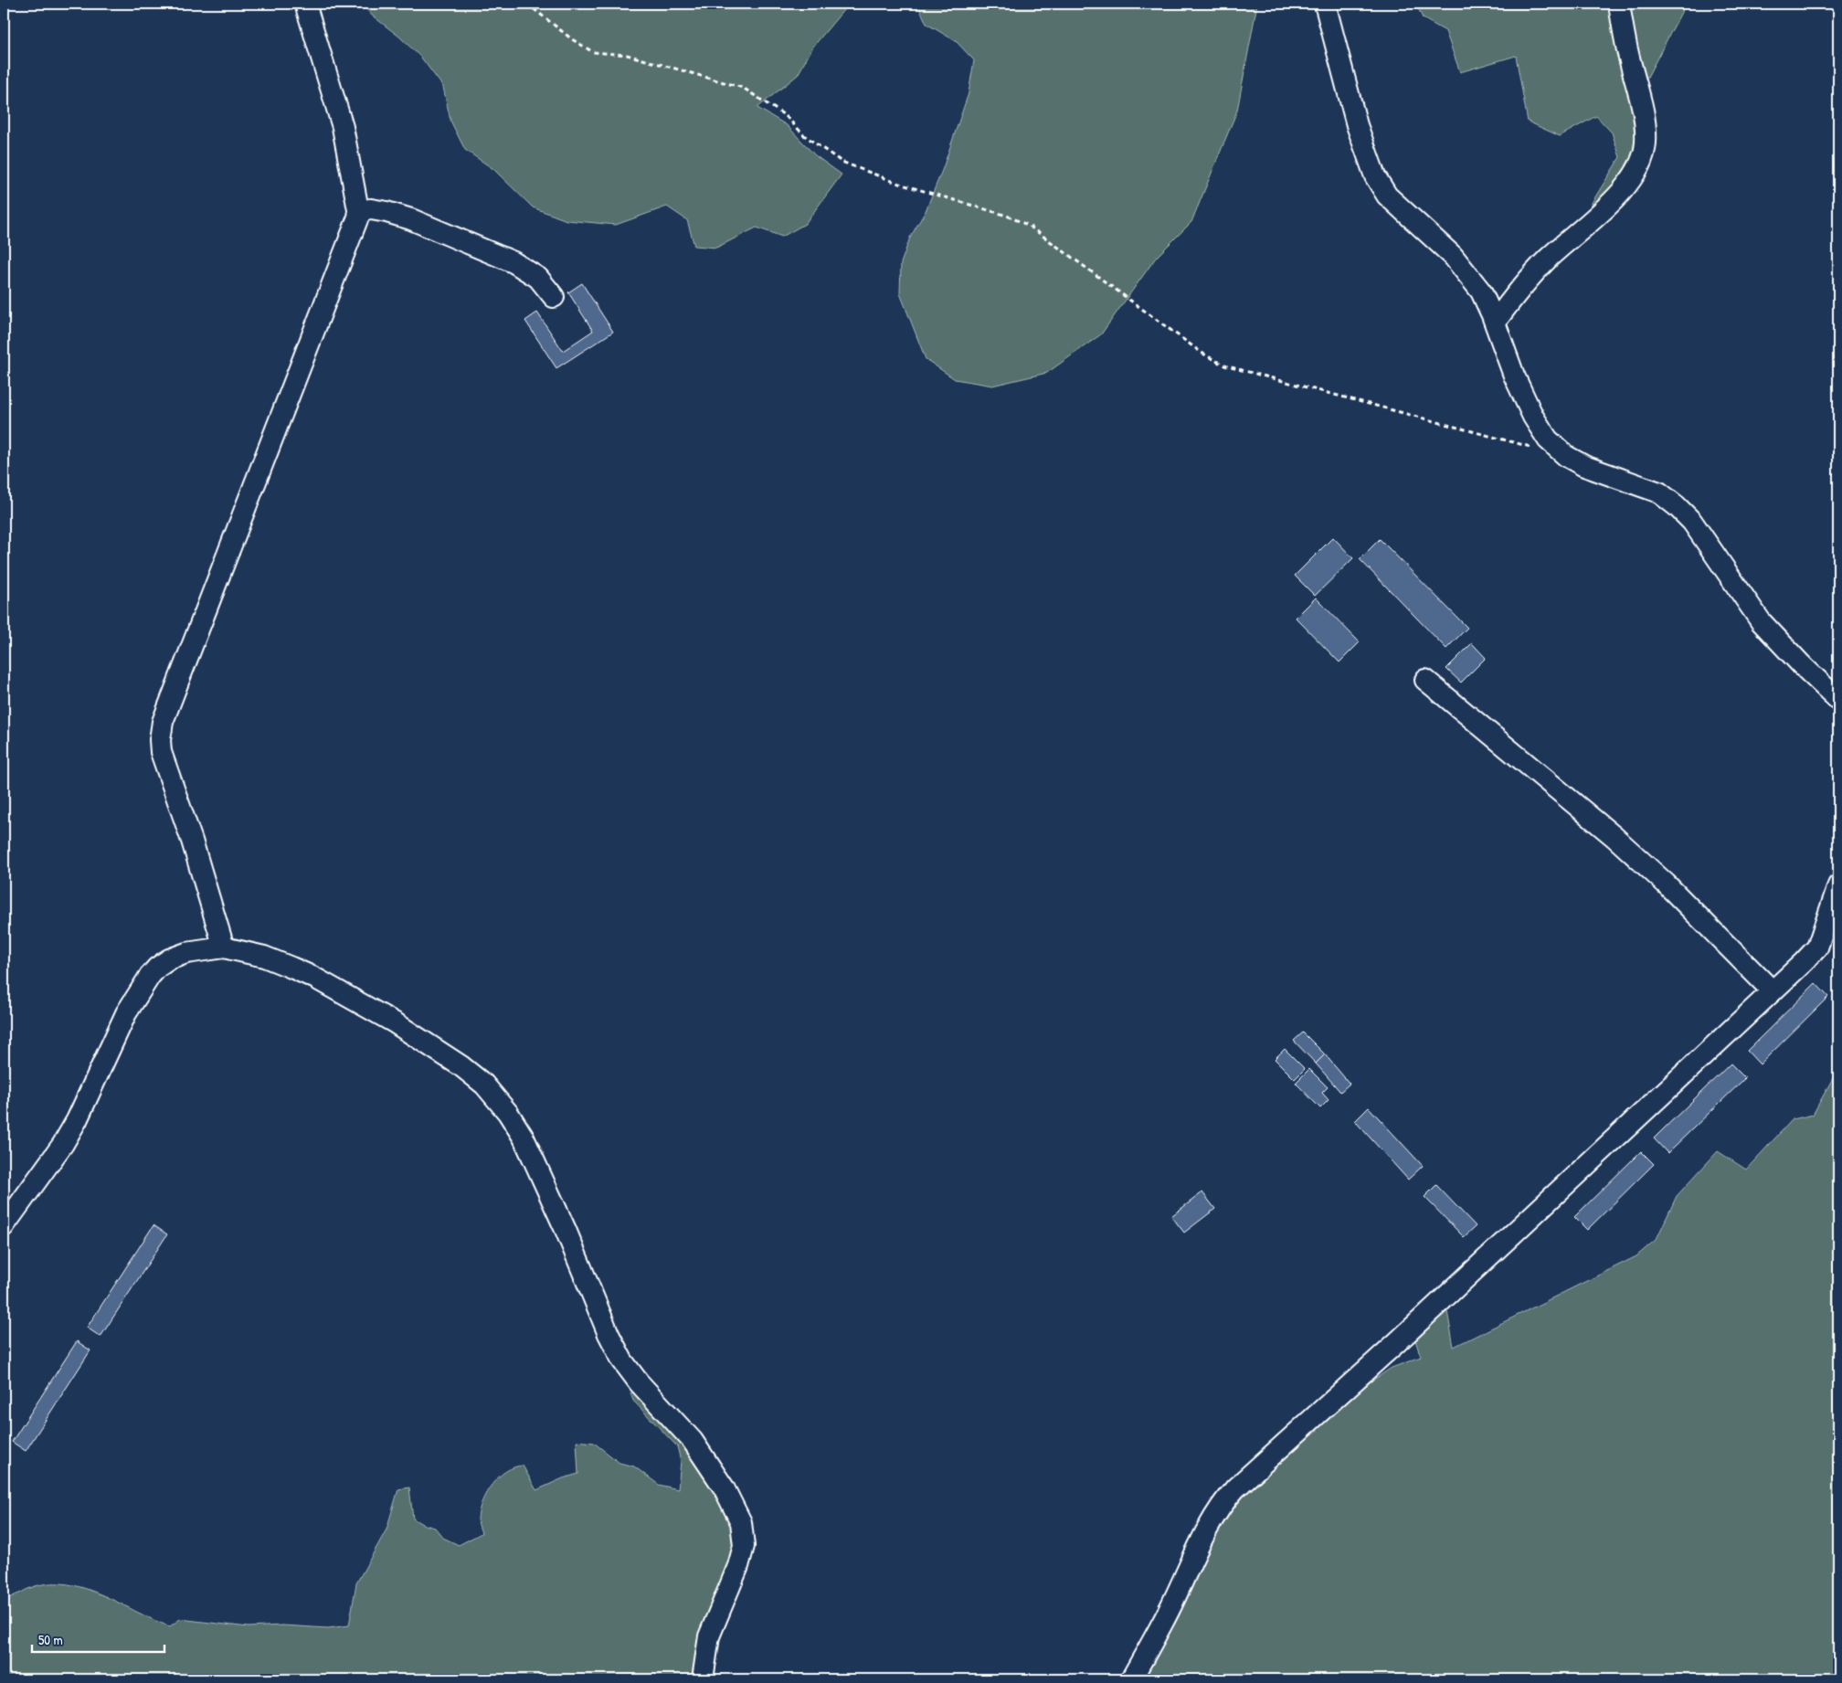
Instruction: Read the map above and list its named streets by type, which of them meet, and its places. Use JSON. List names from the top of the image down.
{
  "scale_bar": "50 m"
}
